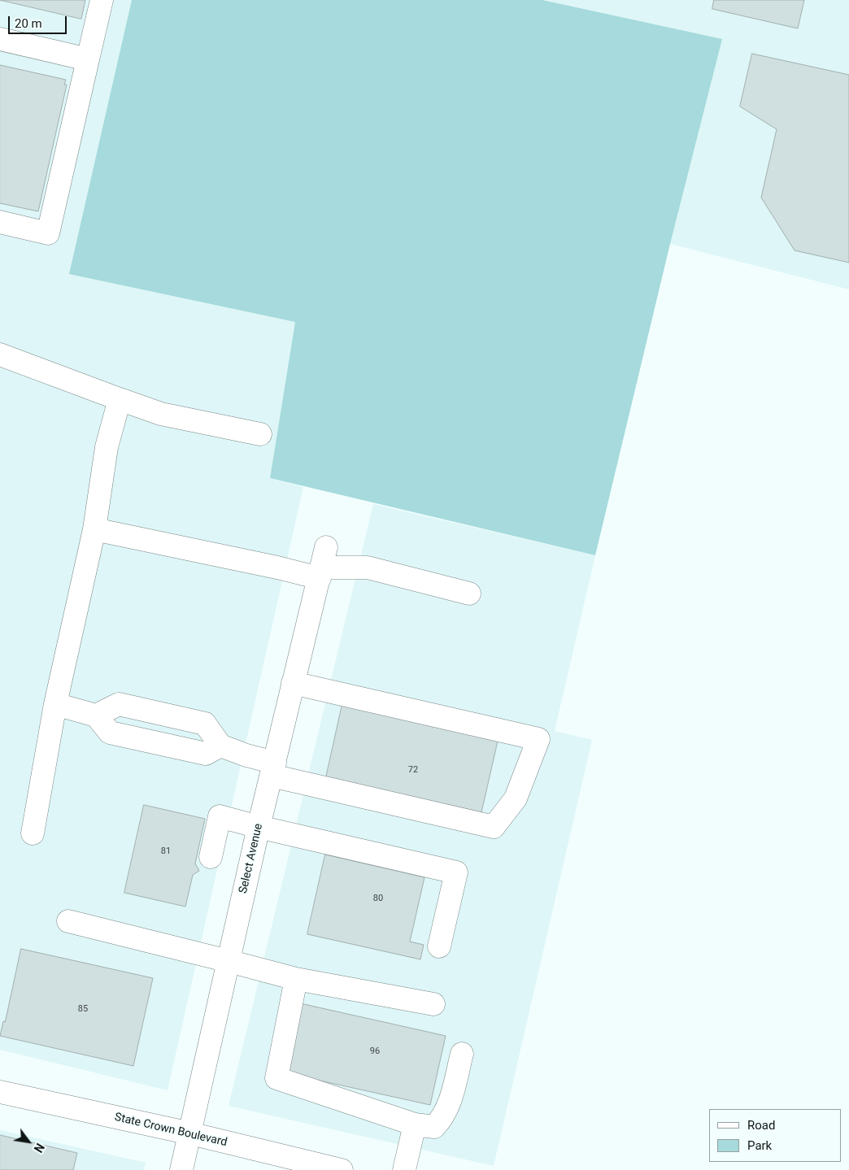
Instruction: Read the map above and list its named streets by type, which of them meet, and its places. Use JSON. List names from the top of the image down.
{
  "streets": {
    "street": ["Select Avenue", "State Crown Boulevard"]
  },
  "crossings": [
    ["Select Avenue", "State Crown Boulevard"]
  ],
  "house_numbers": [
    "72",
    "81",
    "80",
    "85",
    "96"
  ],
  "legend": ["Road", "Park"],
  "scale_bar": "20 m",
  "north": "bottom right"
}
